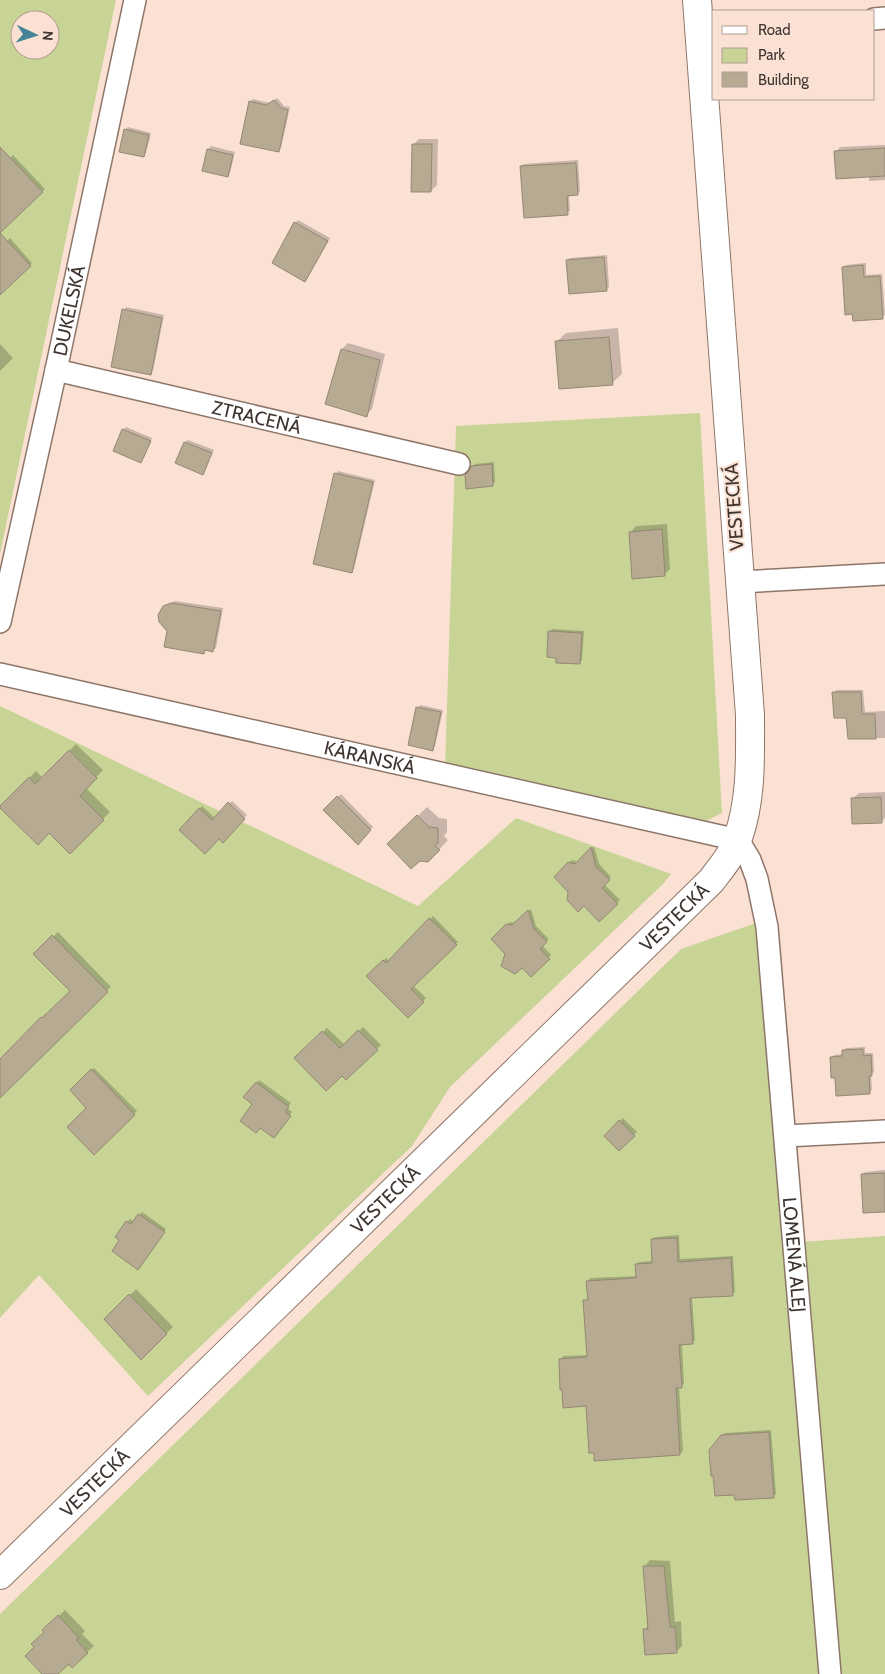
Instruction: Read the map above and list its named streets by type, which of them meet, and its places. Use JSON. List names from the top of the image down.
{
  "streets": {
    "street": [
      "DUKELSKÁ",
      "ZTRACENÁ",
      "VESTECKÁ",
      "KÁRANSKÁ",
      "LOMENÁ ALEJ"
    ]
  },
  "crossings": [
    ["DUKELSKÁ", "ZTRACENÁ"],
    ["VESTECKÁ", "KÁRANSKÁ"],
    ["VESTECKÁ", "LOMENÁ ALEJ"],
    ["KÁRANSKÁ", "LOMENÁ ALEJ"]
  ],
  "legend": ["Road", "Park", "Building"],
  "north": "right"
}
